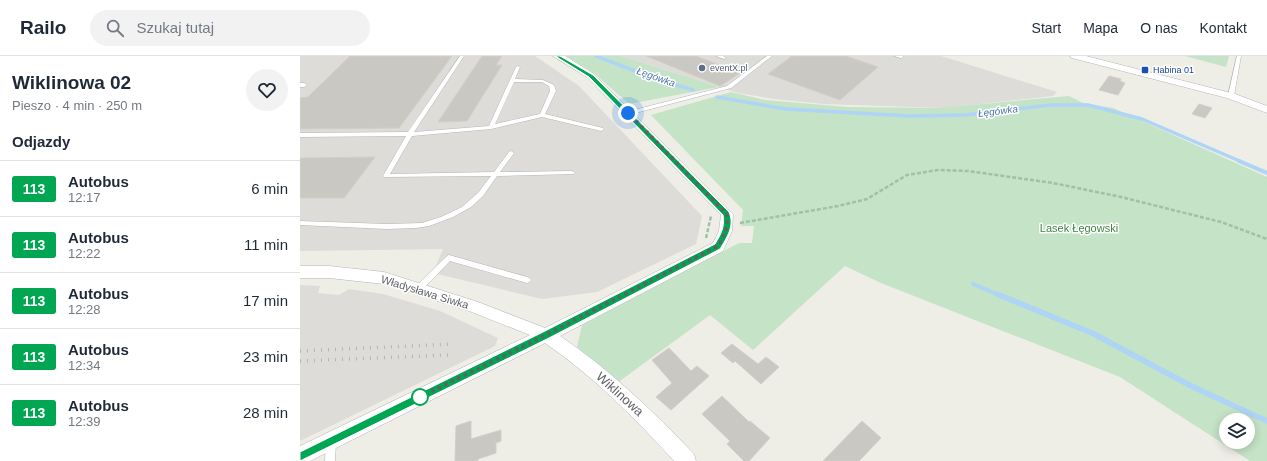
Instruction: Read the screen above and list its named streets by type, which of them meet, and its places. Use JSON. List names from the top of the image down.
{
  "streets": {
    "street": ["Władysława Siwka", "Wiklinowa"]
  },
  "crossings": [
    ["Władysława Siwka", "Wiklinowa"]
  ],
  "water": ["Łęgówka"],
  "parks": ["Lasek Łęgowski"],
  "places": {
    "other": ["eventX.pl"],
    "transit": ["Habina 01"]
  },
  "lines": ["bus line 113"],
  "page": {
    "header": "Railo",
    "search": "Szukaj tutaj",
    "nav": [
      "Start",
      "Mapa",
      "O nas",
      "Kontakt"
    ],
    "heading": [
      ["Wiklinowa 02", "Pieszo · 4 min · 250 m"],
      "Odjazdy"
    ],
    "list": [
      {
        "mark": "113",
        "name": "Autobus",
        "note": "12:17",
        "value": "6 min"
      },
      {
        "mark": "113",
        "name": "Autobus",
        "note": "12:22",
        "value": "11 min"
      },
      {
        "mark": "113",
        "name": "Autobus",
        "note": "12:28",
        "value": "17 min"
      },
      {
        "mark": "113",
        "name": "Autobus",
        "note": "12:34",
        "value": "23 min"
      },
      {
        "mark": "113",
        "name": "Autobus",
        "note": "12:39",
        "value": "28 min"
      }
    ]
  }
}
